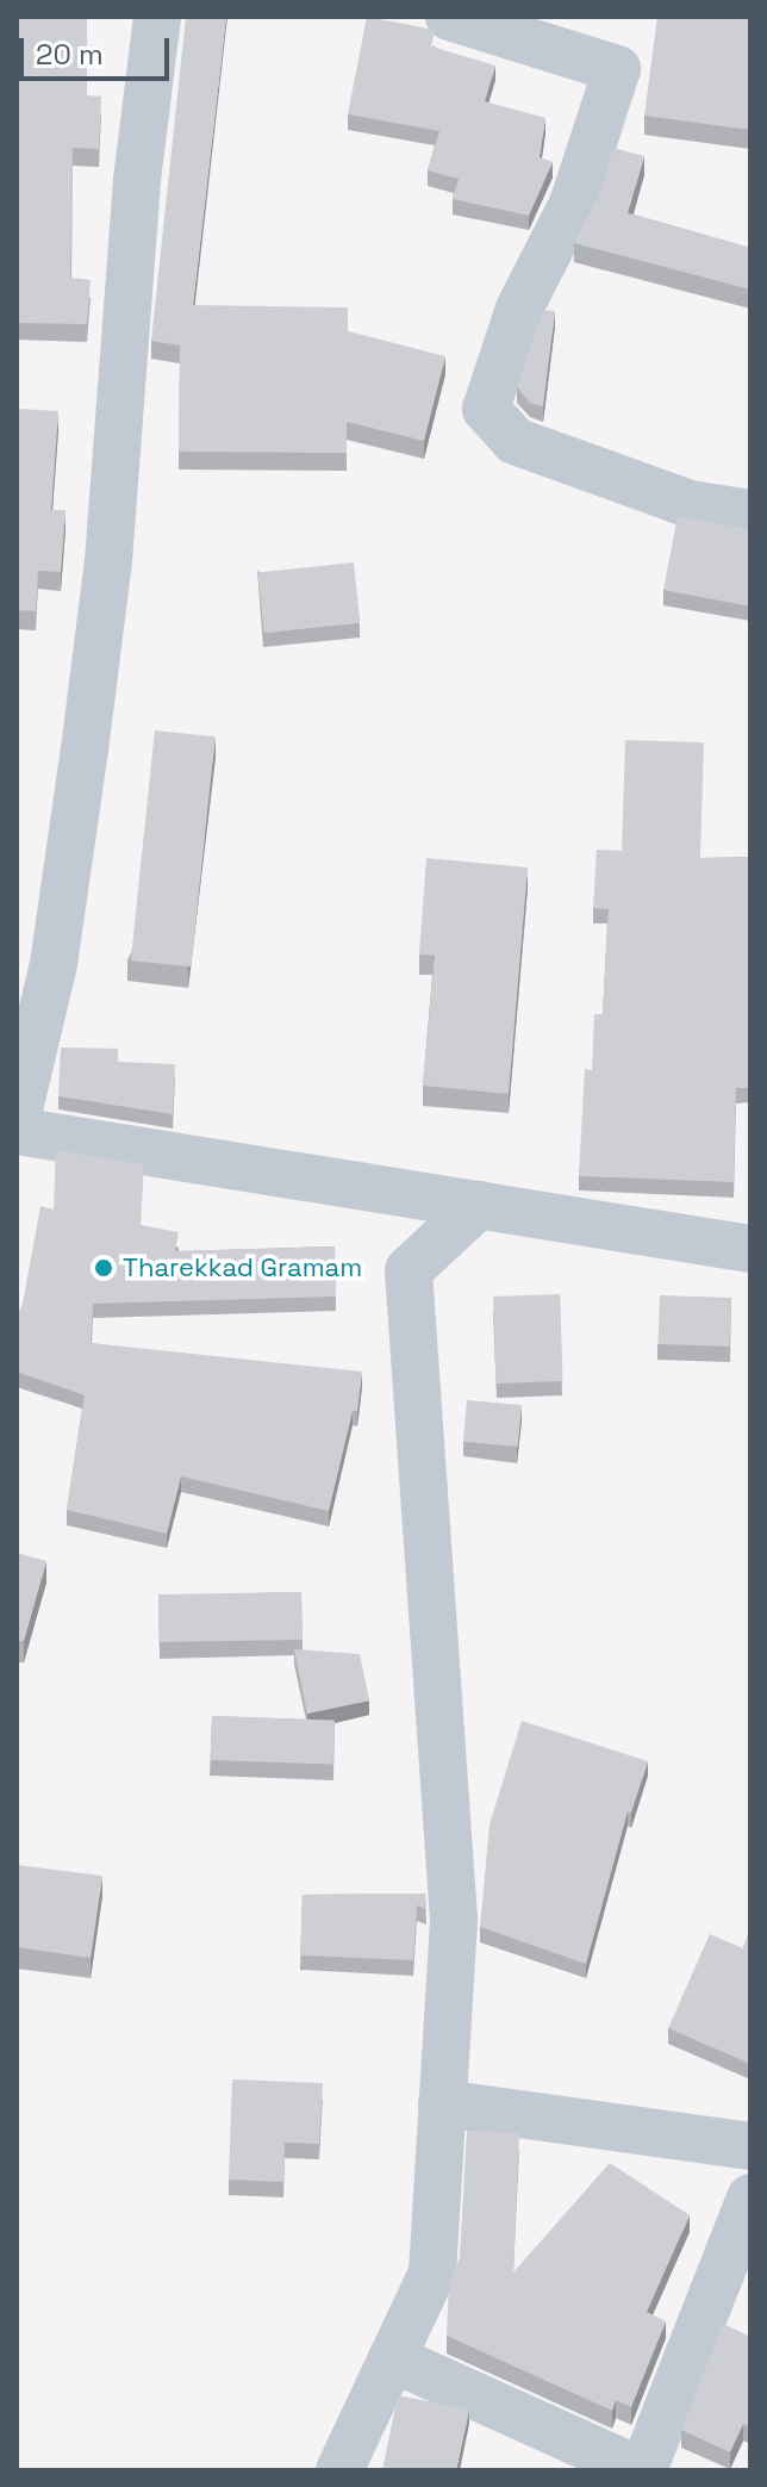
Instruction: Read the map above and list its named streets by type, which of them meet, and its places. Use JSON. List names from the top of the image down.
{
  "places": ["Tharekkad Gramam"],
  "scale_bar": "20 m"
}
